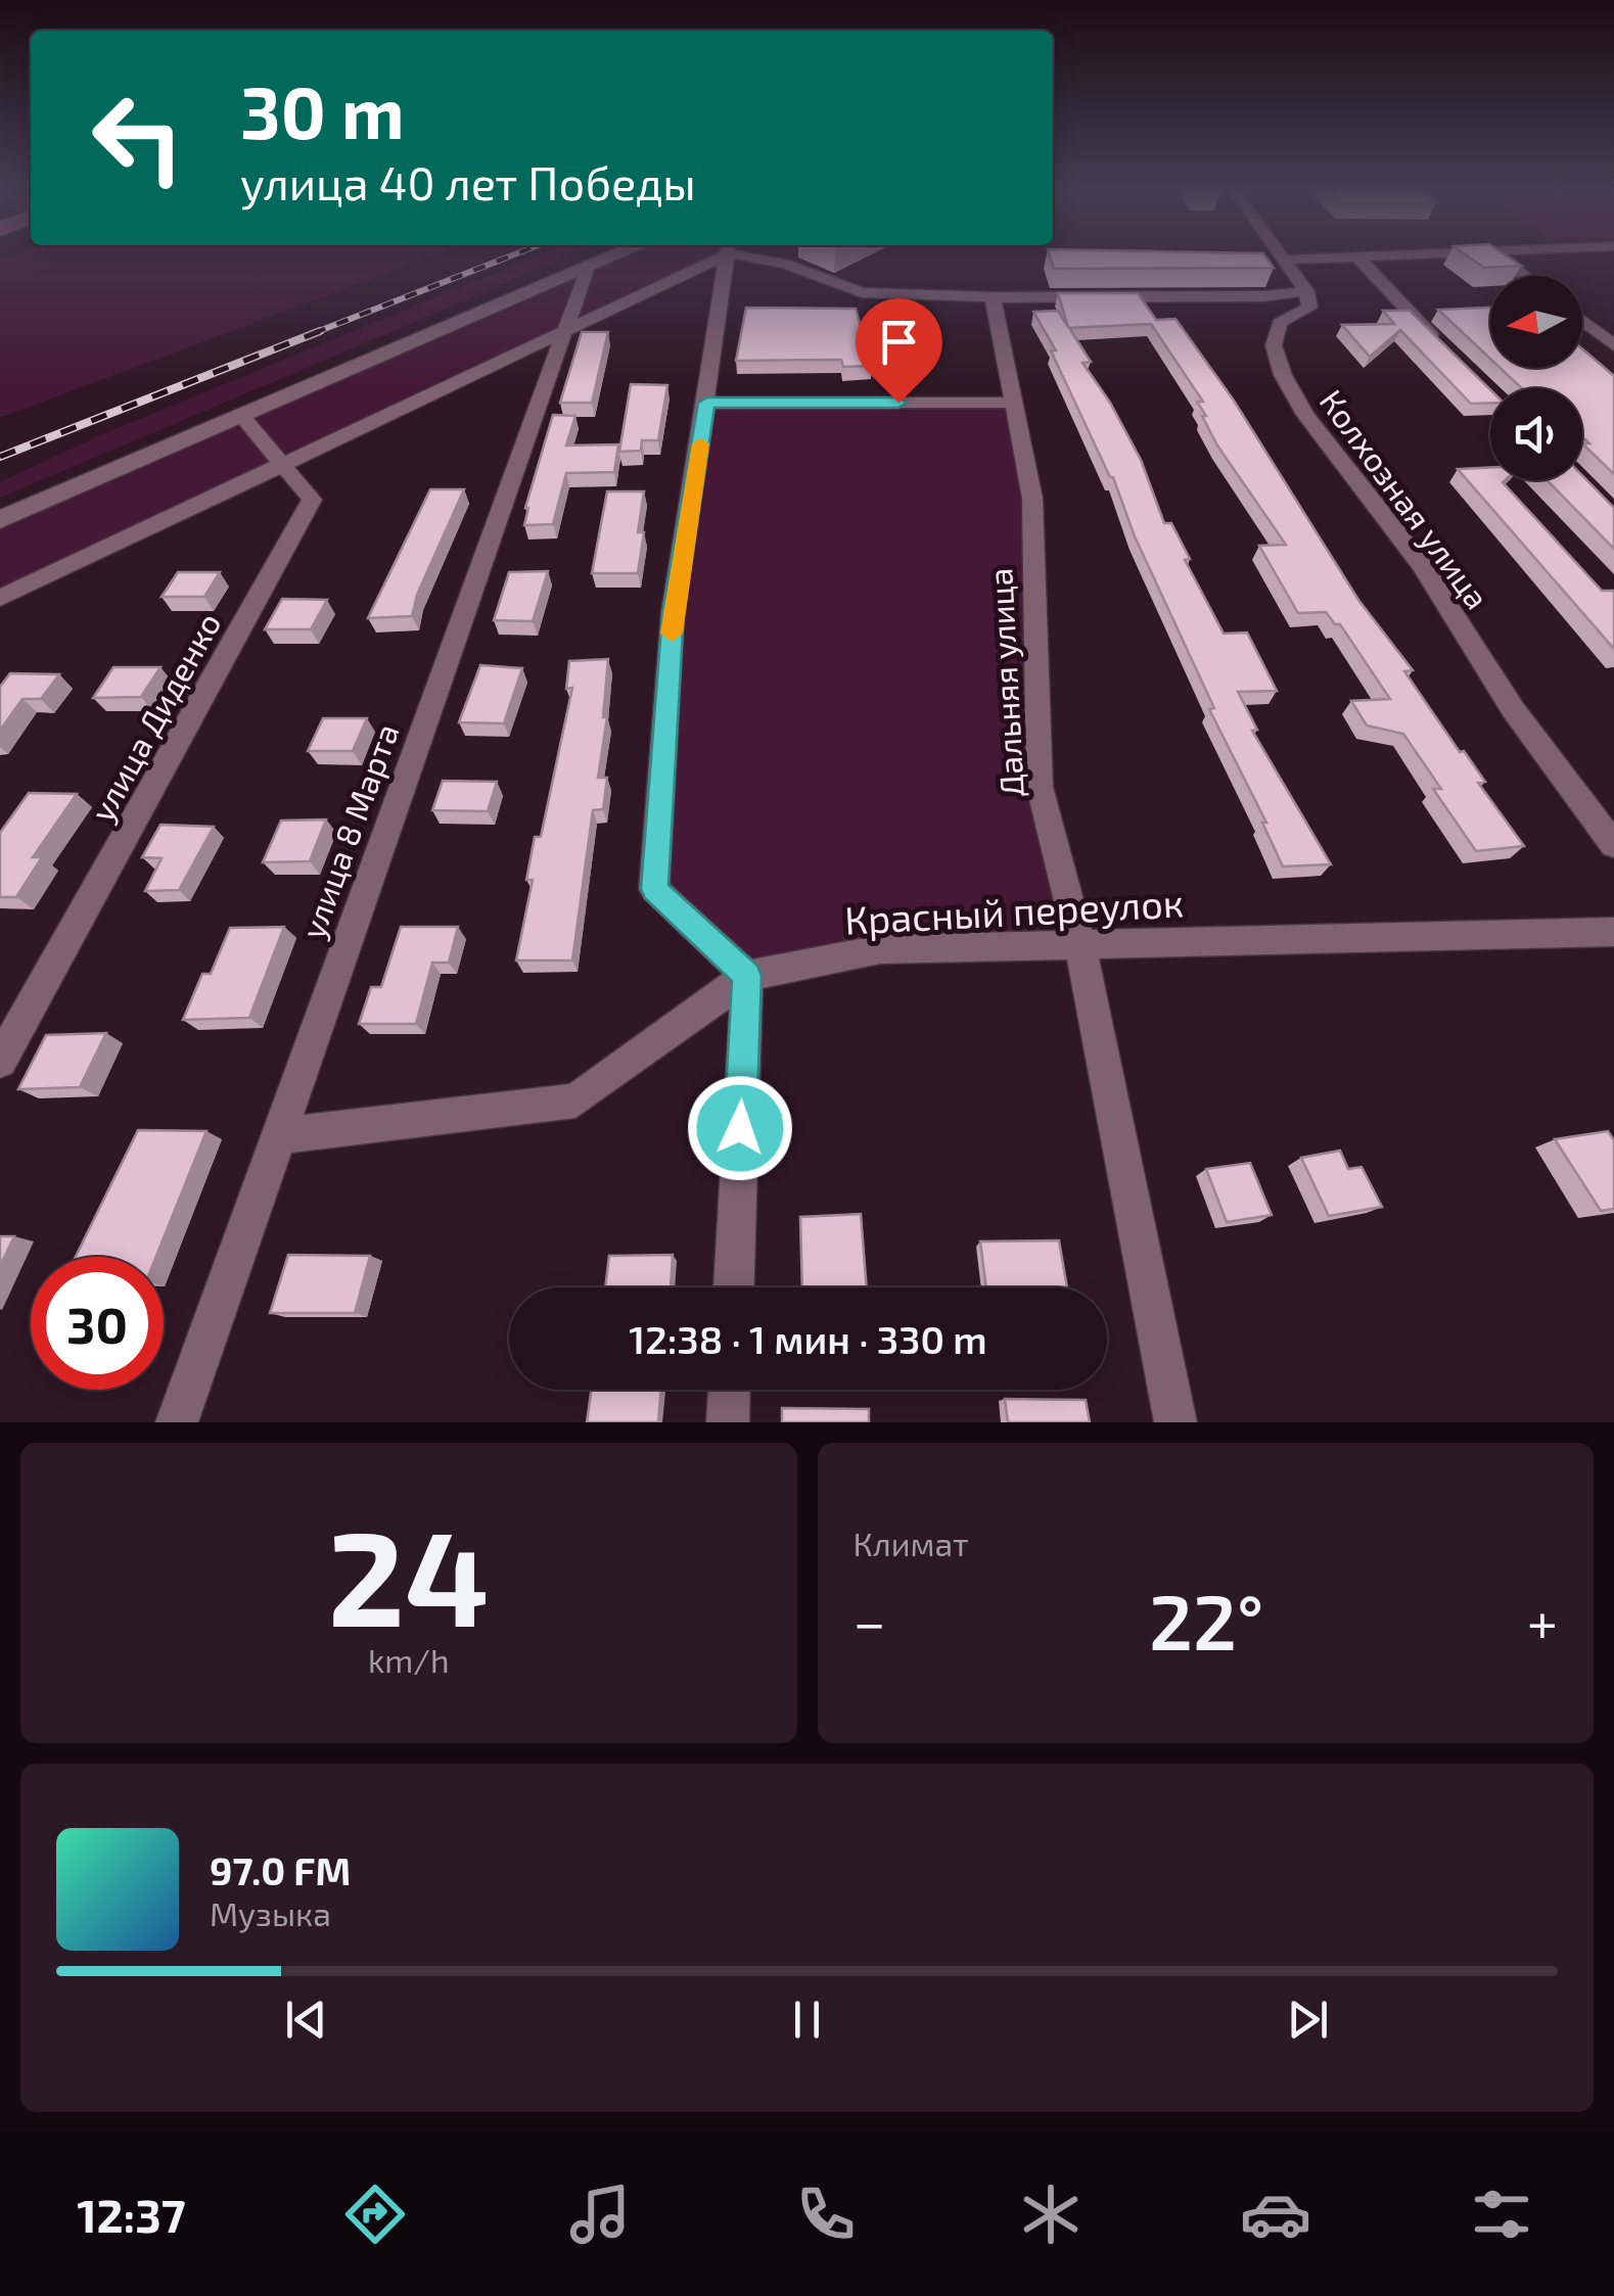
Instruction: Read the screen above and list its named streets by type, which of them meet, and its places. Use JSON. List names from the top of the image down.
{
  "streets": {
    "street": [
      "Колхозная улица",
      "Дальняя улица",
      "улица Диденко",
      "улица 8 Марта",
      "Красный переулок"
    ]
  },
  "crossings": [
    ["Дальняя улица", "Красный переулок"],
    ["улица 8 Марта", "Красный переулок"]
  ],
  "north": "left",
  "page": {
    "turn": ["30 m", "улица 40 лет Победы"],
    "limit": "30",
    "trip": "12:38 · 1 мин · 330 m",
    "tile": [
      ["24", "km/h"],
      "Климат"
    ],
    "heat": ["−", "22°", "+"],
    "song": ["97.0 FM", "Музыка"],
    "tabs": "12:37"
  }
}
